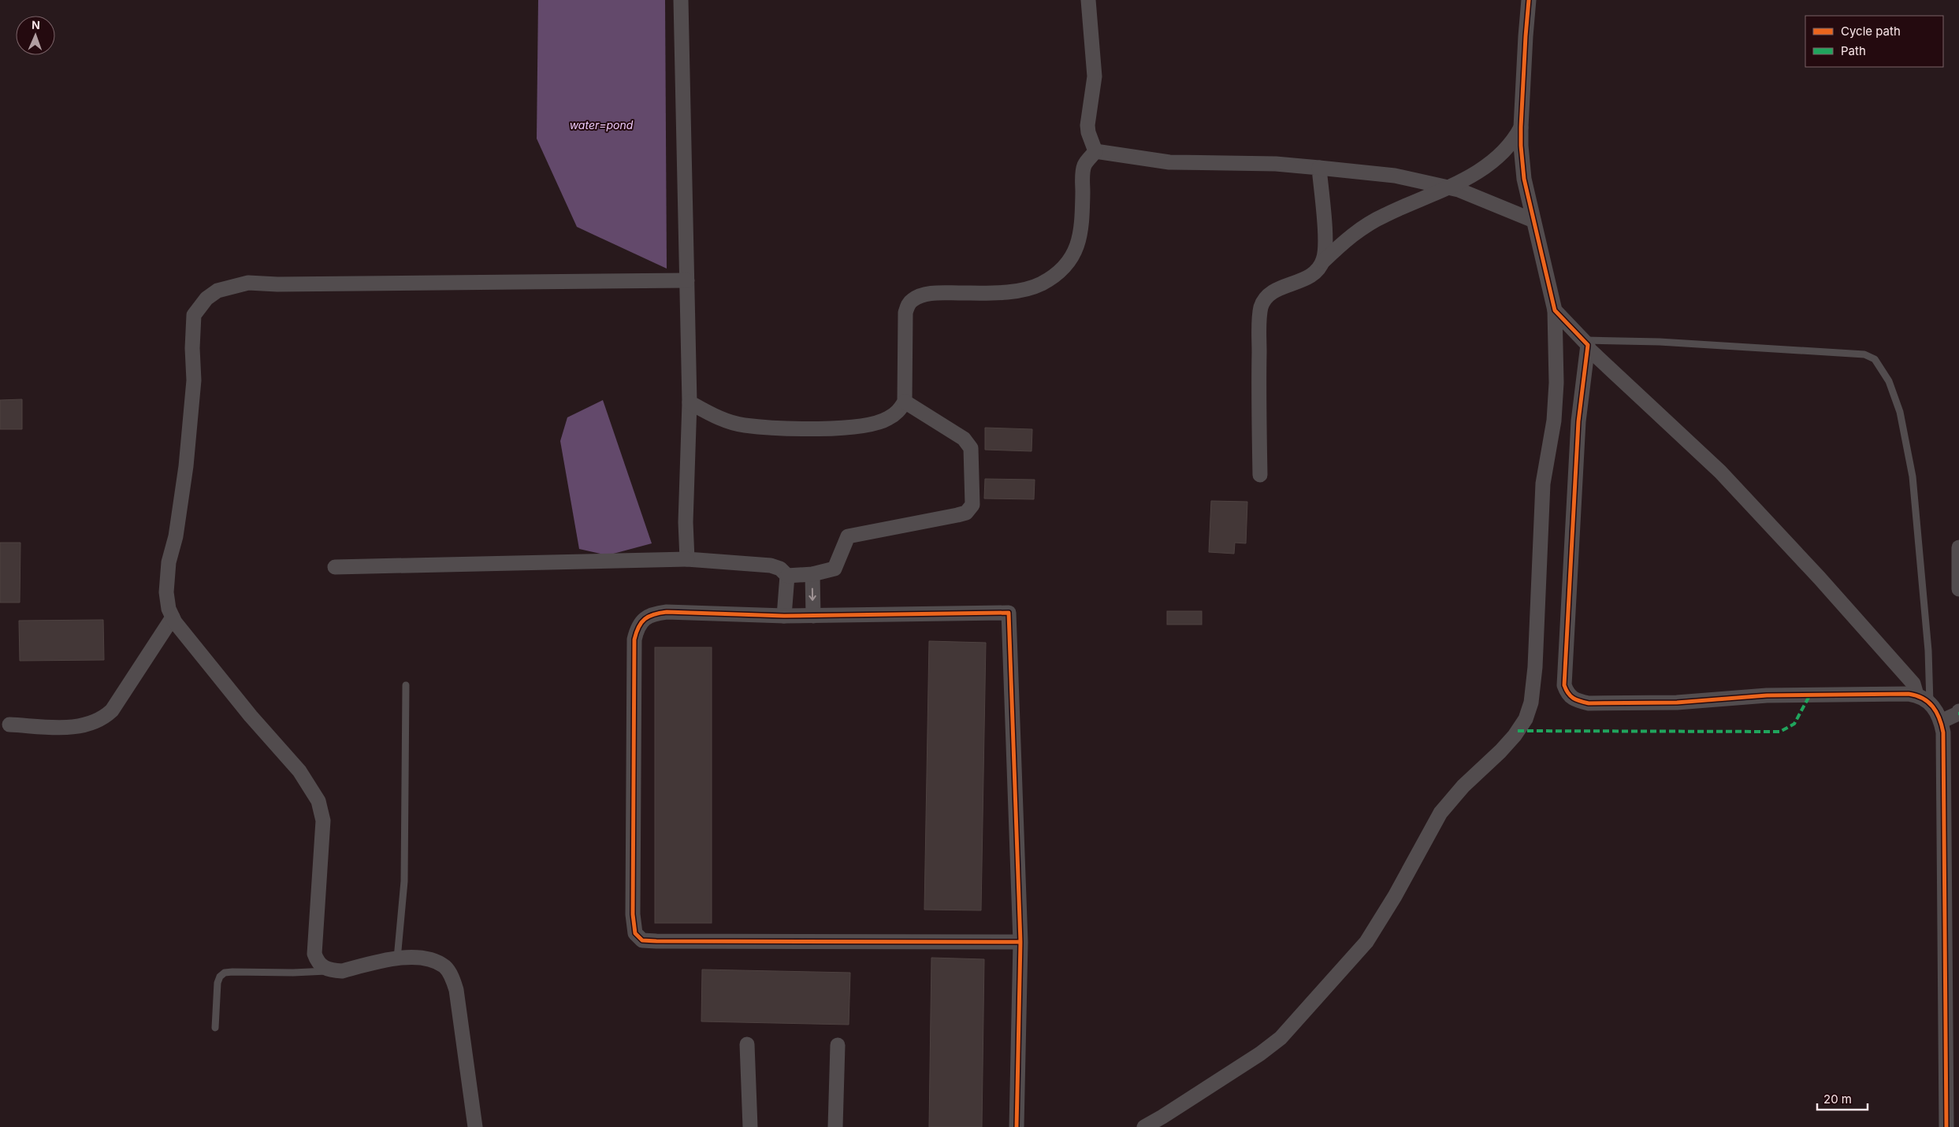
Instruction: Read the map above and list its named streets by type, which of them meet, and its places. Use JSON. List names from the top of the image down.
{
  "water": ["water=pond"],
  "legend": ["Cycle path", "Path"],
  "scale_bar": "20 m",
  "north": "top"
}
